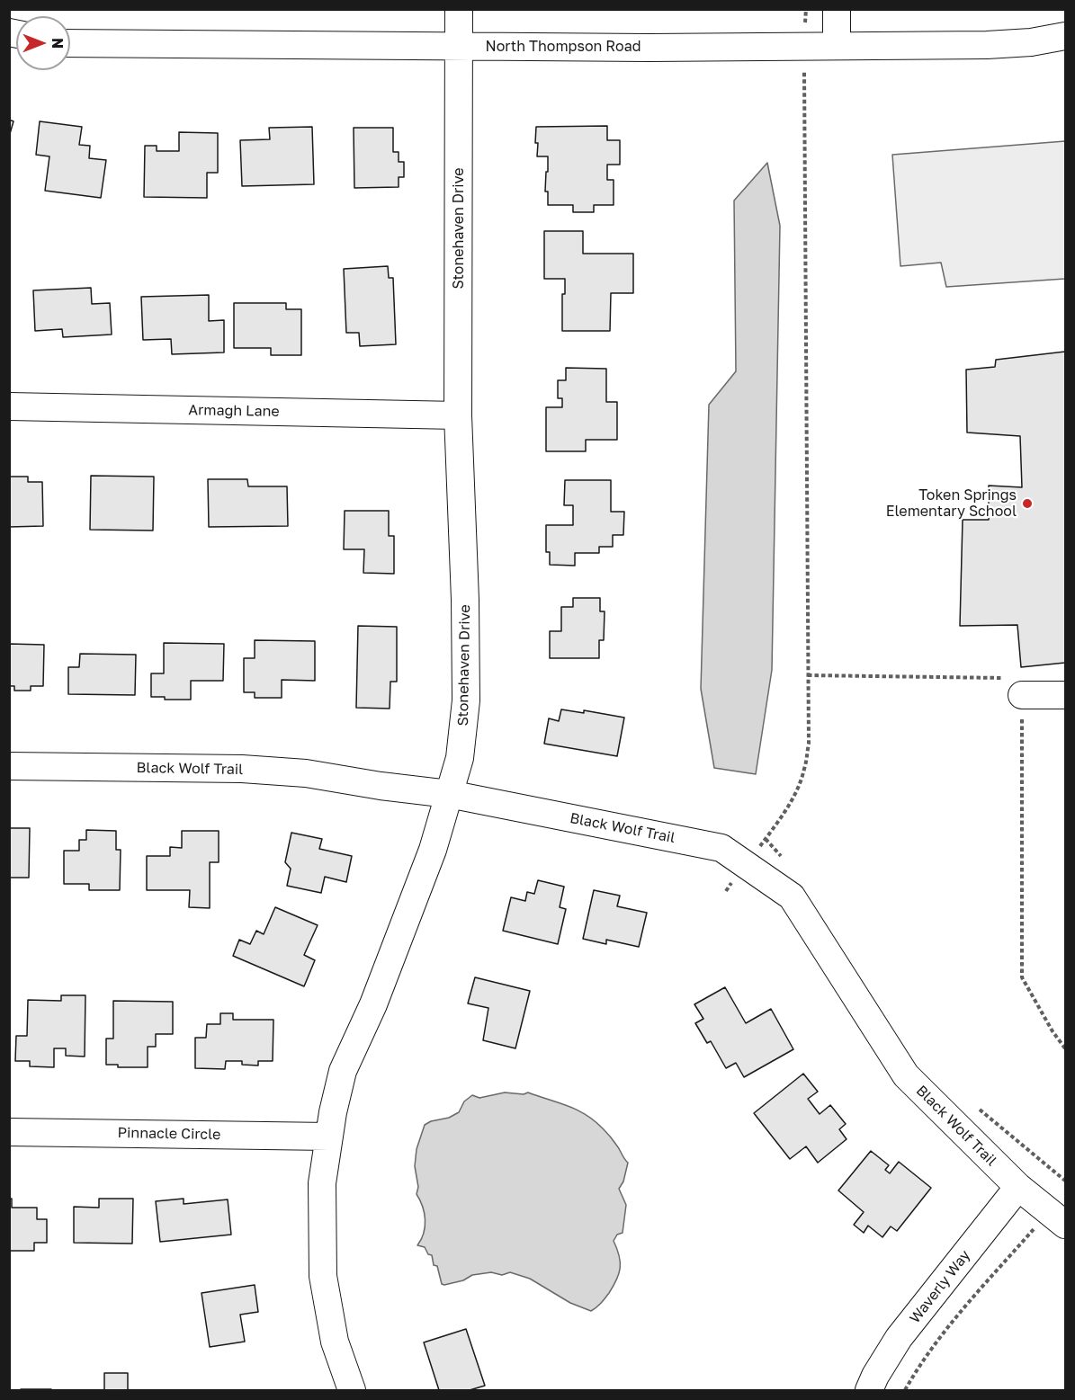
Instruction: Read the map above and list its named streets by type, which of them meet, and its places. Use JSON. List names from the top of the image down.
{
  "streets": {
    "street": [
      "North Thompson Road",
      "Stonehaven Drive",
      "Armagh Lane",
      "Black Wolf Trail",
      "Pinnacle Circle",
      "Waverly Way"
    ]
  },
  "crossings": [
    ["North Thompson Road", "Stonehaven Drive"],
    ["Stonehaven Drive", "Armagh Lane"],
    ["Stonehaven Drive", "Black Wolf Trail"],
    ["Stonehaven Drive", "Pinnacle Circle"],
    ["Black Wolf Trail", "Waverly Way"]
  ],
  "places": ["Token Springs Elementary School"],
  "north": "right"
}
